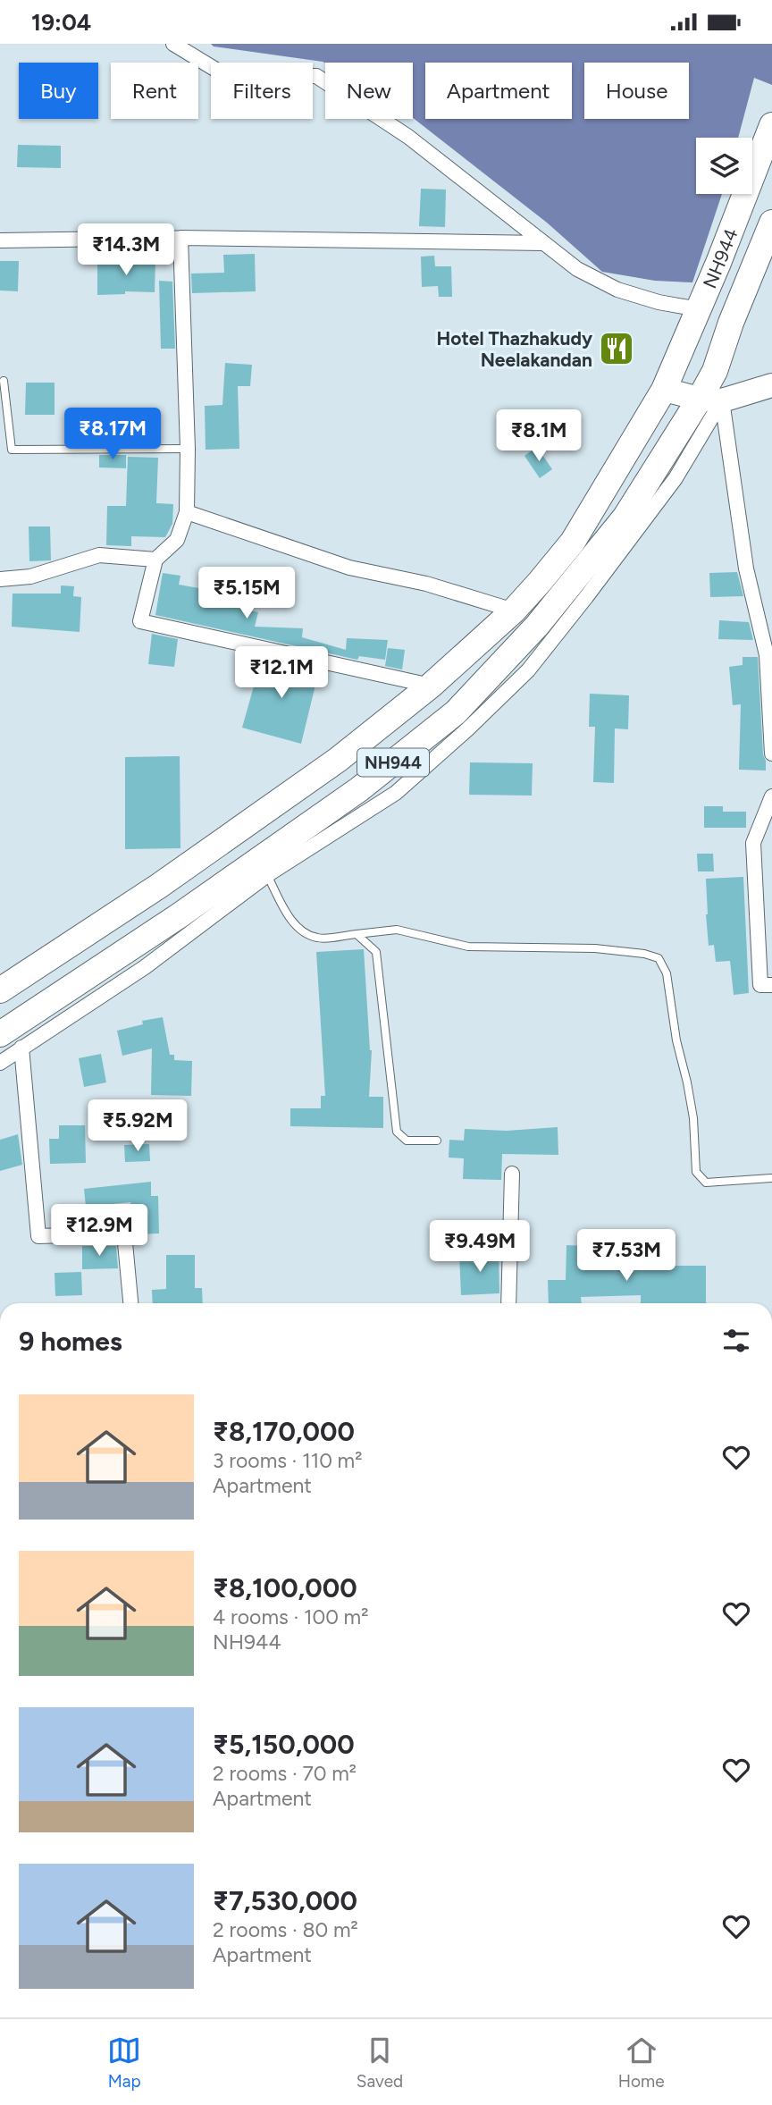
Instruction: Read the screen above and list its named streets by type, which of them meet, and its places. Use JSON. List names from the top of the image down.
{
  "streets": {
    "highway": ["NH944"]
  },
  "places": {
    "restaurant": ["Hotel Thazhakudy Neelakandan"]
  },
  "page": {
    "status": "19:04",
    "chip": [
      "Buy",
      "Rent",
      "Filters",
      "New",
      "Apartment",
      "House"
    ],
    "price": [
      "₹14.3M",
      "₹8.17M",
      "₹8.1M",
      "₹5.15M",
      "₹12.1M",
      "₹5.92M",
      "₹12.9M",
      "₹9.49M",
      "₹7.53M"
    ],
    "heading": "9 homes",
    "list": [
      {
        "name": "₹8,170,000",
        "note": "3 rooms · 110 m² · Apartment"
      },
      {
        "name": "₹8,100,000",
        "note": "4 rooms · 100 m² · NH944"
      },
      {
        "name": "₹5,150,000",
        "note": "2 rooms · 70 m² · Apartment"
      },
      {
        "name": "₹7,530,000",
        "note": "2 rooms · 80 m² · Apartment"
      }
    ],
    "tabs": ["Map", "Saved", "Home"]
  }
}
